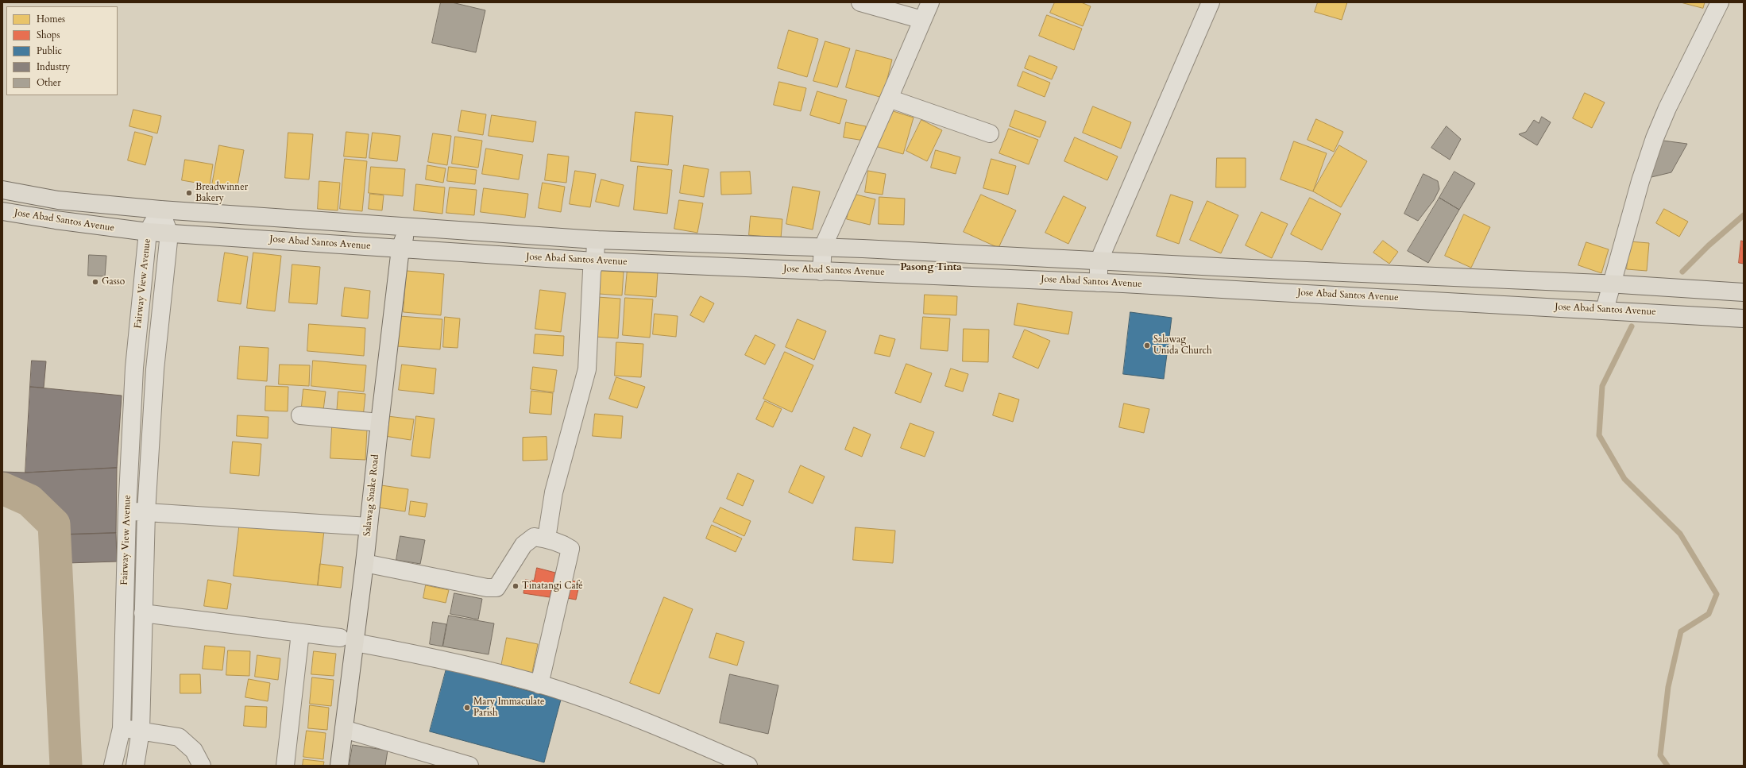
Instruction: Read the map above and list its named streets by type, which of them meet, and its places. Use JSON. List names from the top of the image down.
{
  "streets": {
    "main road": ["Jose Abad Santos Avenue", "Salawag Snake Road"],
    "street": ["Fairway View Avenue"]
  },
  "crossings": [
    ["Jose Abad Santos Avenue", "Fairway View Avenue"],
    ["Jose Abad Santos Avenue", "Salawag Snake Road"]
  ],
  "districts": ["Pasong Tinta"],
  "places": [
    "Breadwinner Bakery",
    "Gasso",
    "Salawag Unida Church",
    "Tinatangi Café",
    "Mary Immaculate Parish"
  ],
  "legend": [
    "Homes",
    "Shops",
    "Public",
    "Industry",
    "Other"
  ]
}
